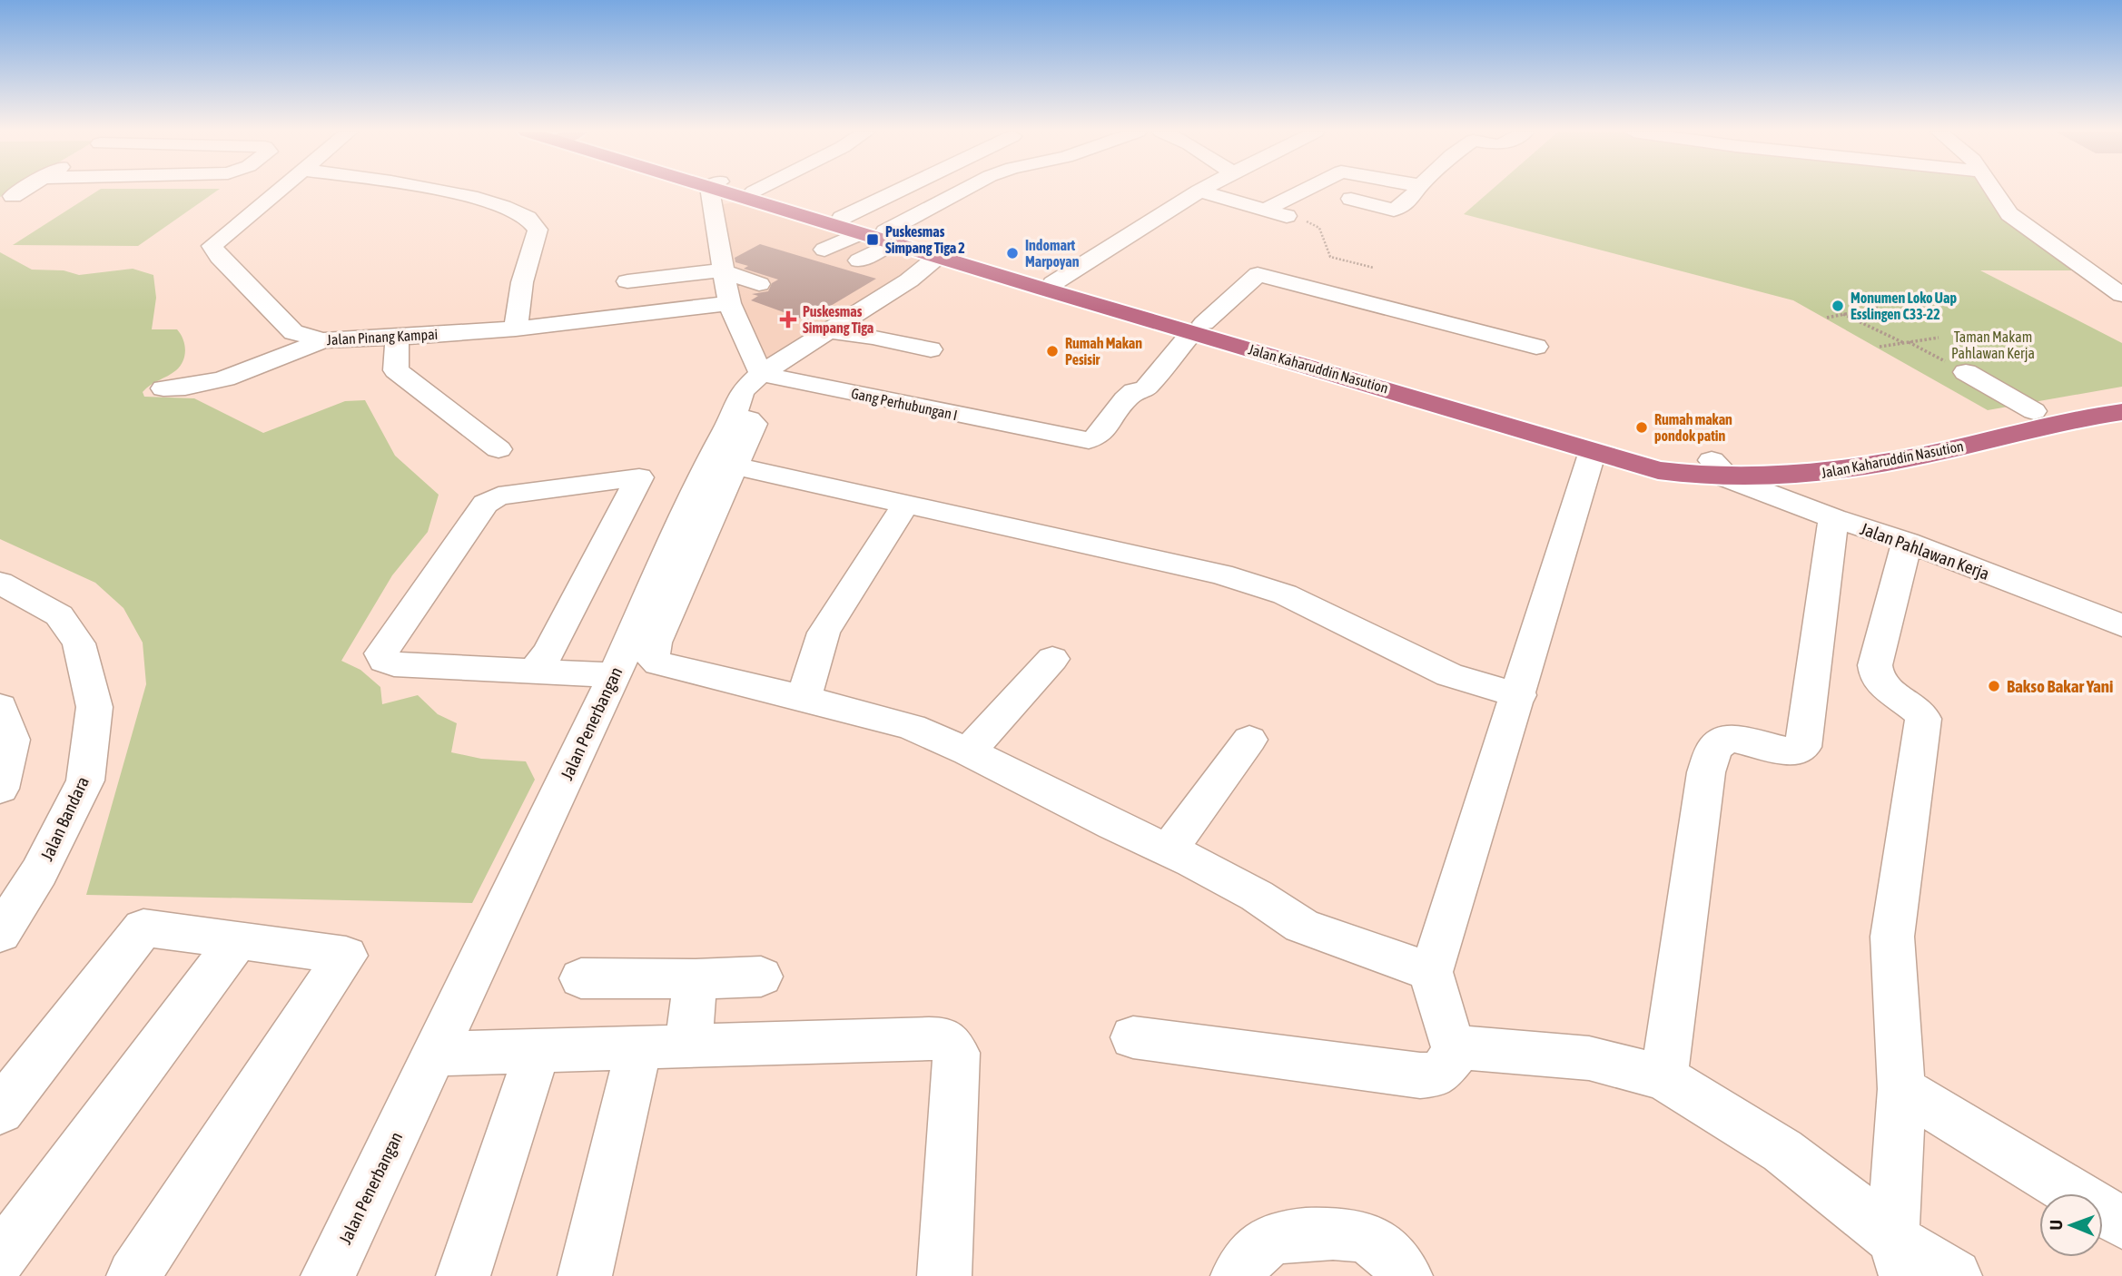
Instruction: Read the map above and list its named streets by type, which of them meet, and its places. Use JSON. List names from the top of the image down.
{
  "streets": {
    "highway": ["Jalan Kaharuddin Nasution"],
    "street": [
      "Jalan Pinang Kampai",
      "Gang Perhubungan I",
      "Jalan Pahlawan Kerja",
      "Jalan Penerbangan",
      "Jalan Bandara"
    ]
  },
  "crossings": [
    ["Jalan Kaharuddin Nasution", "Gang Perhubungan I"],
    ["Jalan Kaharuddin Nasution", "Jalan Pahlawan Kerja"],
    ["Jalan Kaharuddin Nasution", "Jalan Penerbangan"],
    ["Gang Perhubungan I", "Jalan Penerbangan"]
  ],
  "parks": ["Taman Makam Pahlawan Kerja"],
  "places": {
    "transit": ["Puskesmas Simpang Tiga 2"],
    "other": [
      "Indomart Marpoyan",
      "Monumen Loko Uap Esslingen C33-22",
      "Rumah Makan Pesisir",
      "Rumah makan pondok patin",
      "Bakso Bakar Yani"
    ],
    "health": ["Puskesmas Simpang Tiga"]
  },
  "north": "left"
}
